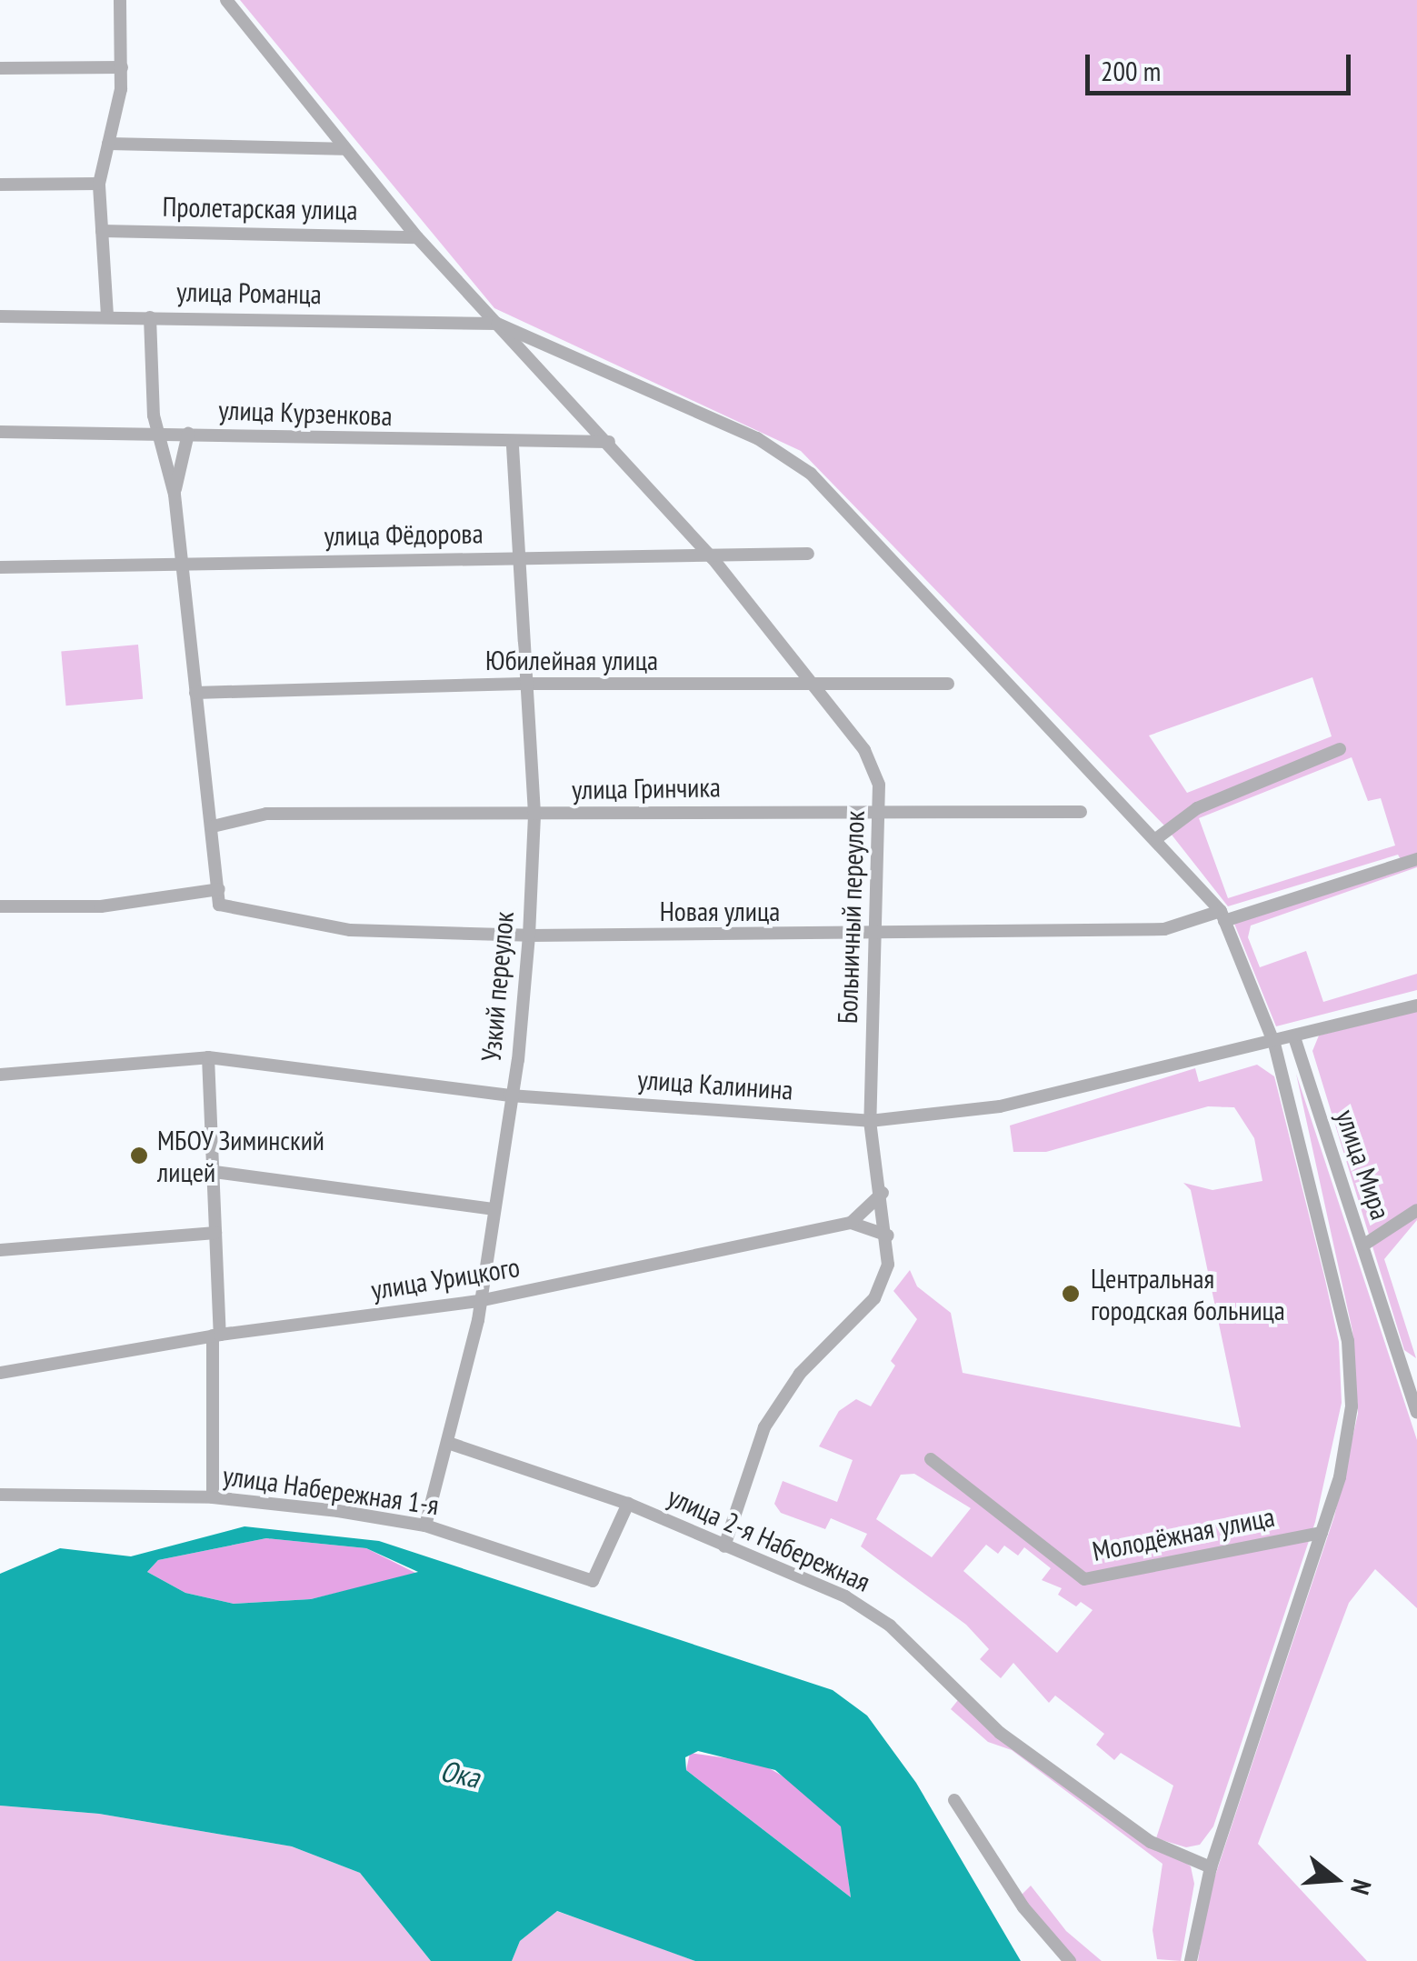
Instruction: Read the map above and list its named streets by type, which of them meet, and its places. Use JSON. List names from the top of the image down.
{
  "streets": {
    "street": [
      "Пролетарская улица",
      "улица Романца",
      "улица Курзенкова",
      "улица Фёдорова",
      "Юбилейная улица",
      "улица Гринчика",
      "Новая улица",
      "Больничный переулок",
      "Узкий переулок",
      "улица Калинина",
      "улица Мира",
      "улица Урицкого",
      "улица Набережная 1-я",
      "Молодёжная улица",
      "улица 2-я Набережная"
    ]
  },
  "crossings": [
    ["Пролетарская улица", "Больничный переулок"],
    ["улица Романца", "Больничный переулок"],
    ["улица Курзенкова", "Больничный переулок"],
    ["улица Курзенкова", "Узкий переулок"],
    ["улица Фёдорова", "Больничный переулок"],
    ["улица Фёдорова", "Узкий переулок"],
    ["Юбилейная улица", "Больничный переулок"],
    ["Юбилейная улица", "Узкий переулок"],
    ["улица Гринчика", "Больничный переулок"],
    ["улица Гринчика", "Узкий переулок"],
    ["Новая улица", "Больничный переулок"],
    ["Новая улица", "Узкий переулок"],
    ["Больничный переулок", "улица Калинина"],
    ["Больничный переулок", "улица 2-я Набережная"],
    ["Узкий переулок", "улица Калинина"],
    ["Узкий переулок", "улица Урицкого"],
    ["Узкий переулок", "улица Набережная 1-я"],
    ["Узкий переулок", "улица 2-я Набережная"],
    ["улица Калинина", "улица Мира"],
    ["улица Набережная 1-я", "улица 2-я Набережная"]
  ],
  "water": ["Ока"],
  "places": ["МБОУ Зиминский лицей", "Центральная городская больница"],
  "scale_bar": "200 m",
  "north": "right"
}
